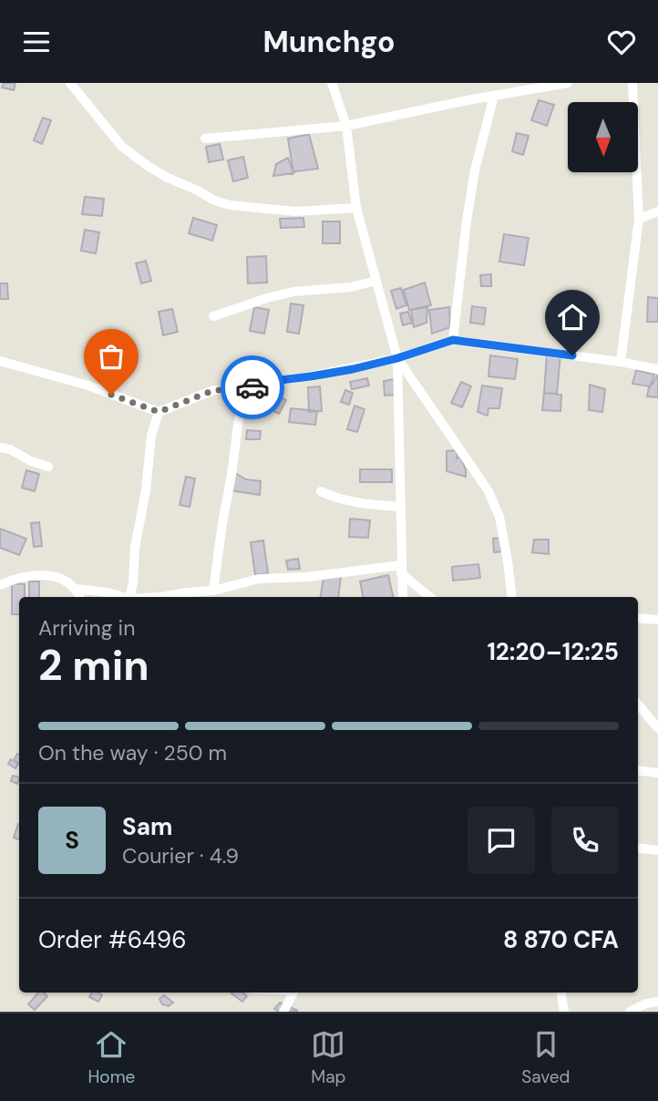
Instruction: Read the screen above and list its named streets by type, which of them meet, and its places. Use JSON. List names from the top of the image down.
{
  "north": "bottom",
  "page": {
    "header": "Munchgo",
    "heading": ["2 min", "Arriving in", "12:20–12:25"],
    "panel": [
      "Sam",
      "Courier · 4.9",
      "Order #6496",
      "8 870 CFA"
    ],
    "bar": "On the way · 250 m",
    "round": "S",
    "tabs": ["Home", "Map", "Saved"]
  }
}
